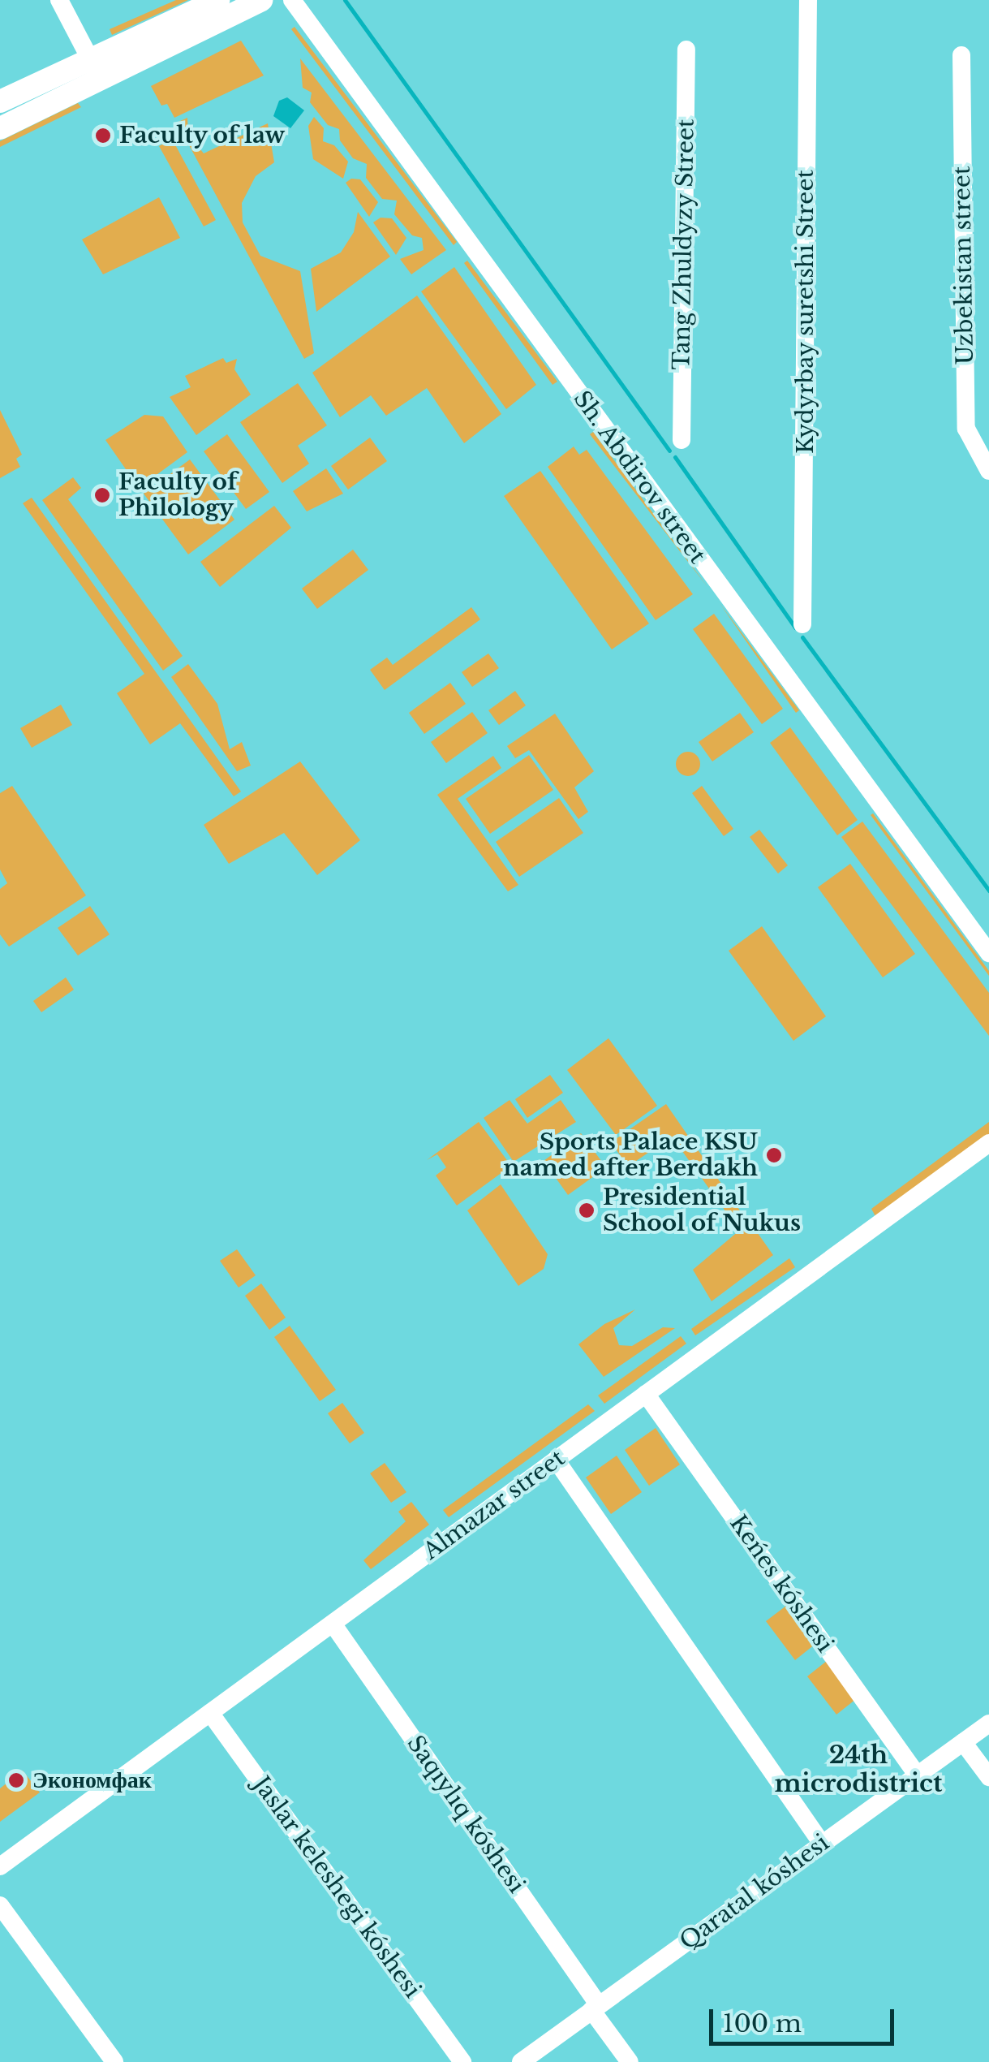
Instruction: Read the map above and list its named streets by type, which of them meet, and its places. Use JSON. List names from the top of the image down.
{
  "streets": {
    "street": [
      "Tang Zhuldyzy Street",
      "Uzbekistan street",
      "Kydyrbay suretshi Street",
      "Sh. Abdirov street",
      "Almazar street",
      "Keńes kóshesi",
      "Saqıylıq kóshesi",
      "Jaslar keleshegi kóshesi",
      "Qaratal kóshesi"
    ]
  },
  "crossings": [
    ["Almazar street", "Keńes kóshesi"],
    ["Almazar street", "Saqıylıq kóshesi"],
    ["Almazar street", "Jaslar keleshegi kóshesi"],
    ["Keńes kóshesi", "Qaratal kóshesi"],
    ["Saqıylıq kóshesi", "Qaratal kóshesi"]
  ],
  "districts": ["24th microdistrict"],
  "places": [
    "Faculty of law",
    "Faculty of Philology",
    "Sports Palace KSU named after Berdakh",
    "Presidential School of Nukus",
    "Экономфак"
  ],
  "scale_bar": "100 m"
}
